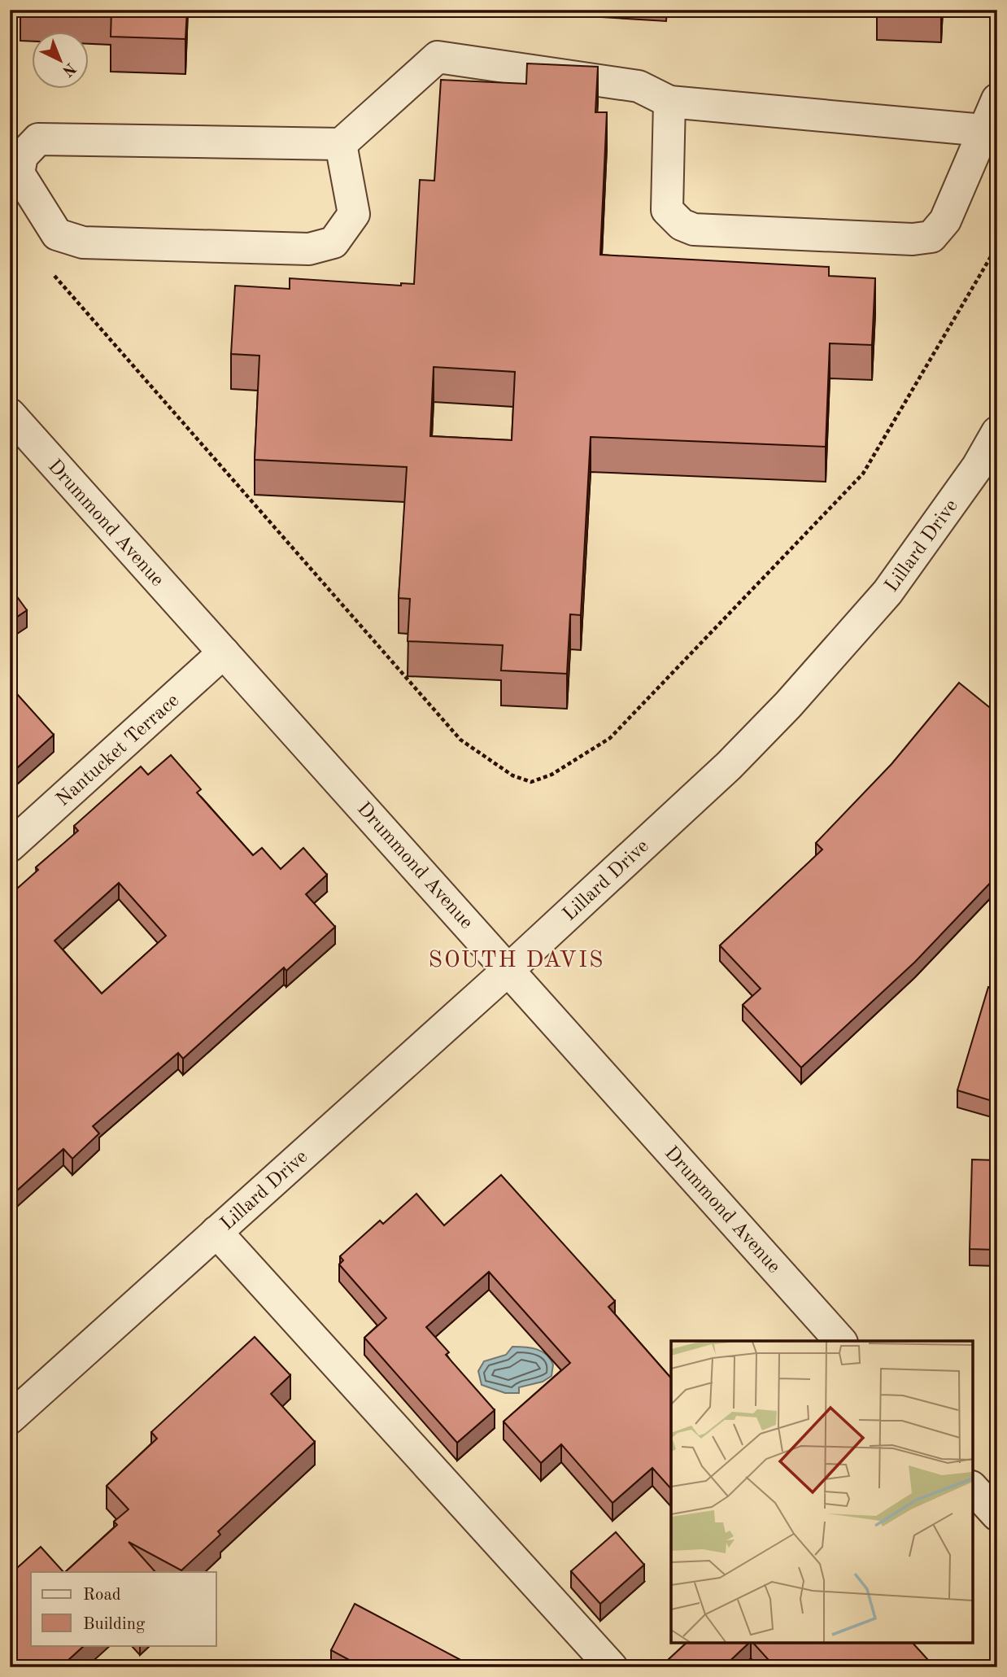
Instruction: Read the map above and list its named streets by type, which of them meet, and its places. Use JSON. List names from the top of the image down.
{
  "streets": {
    "street": ["Drummond Avenue", "Lillard Drive", "Nantucket Terrace"]
  },
  "crossings": [
    ["Drummond Avenue", "Lillard Drive"],
    ["Drummond Avenue", "Nantucket Terrace"]
  ],
  "districts": ["SOUTH DAVIS"],
  "legend": ["Road", "Building"],
  "north": "bottom right"
}
